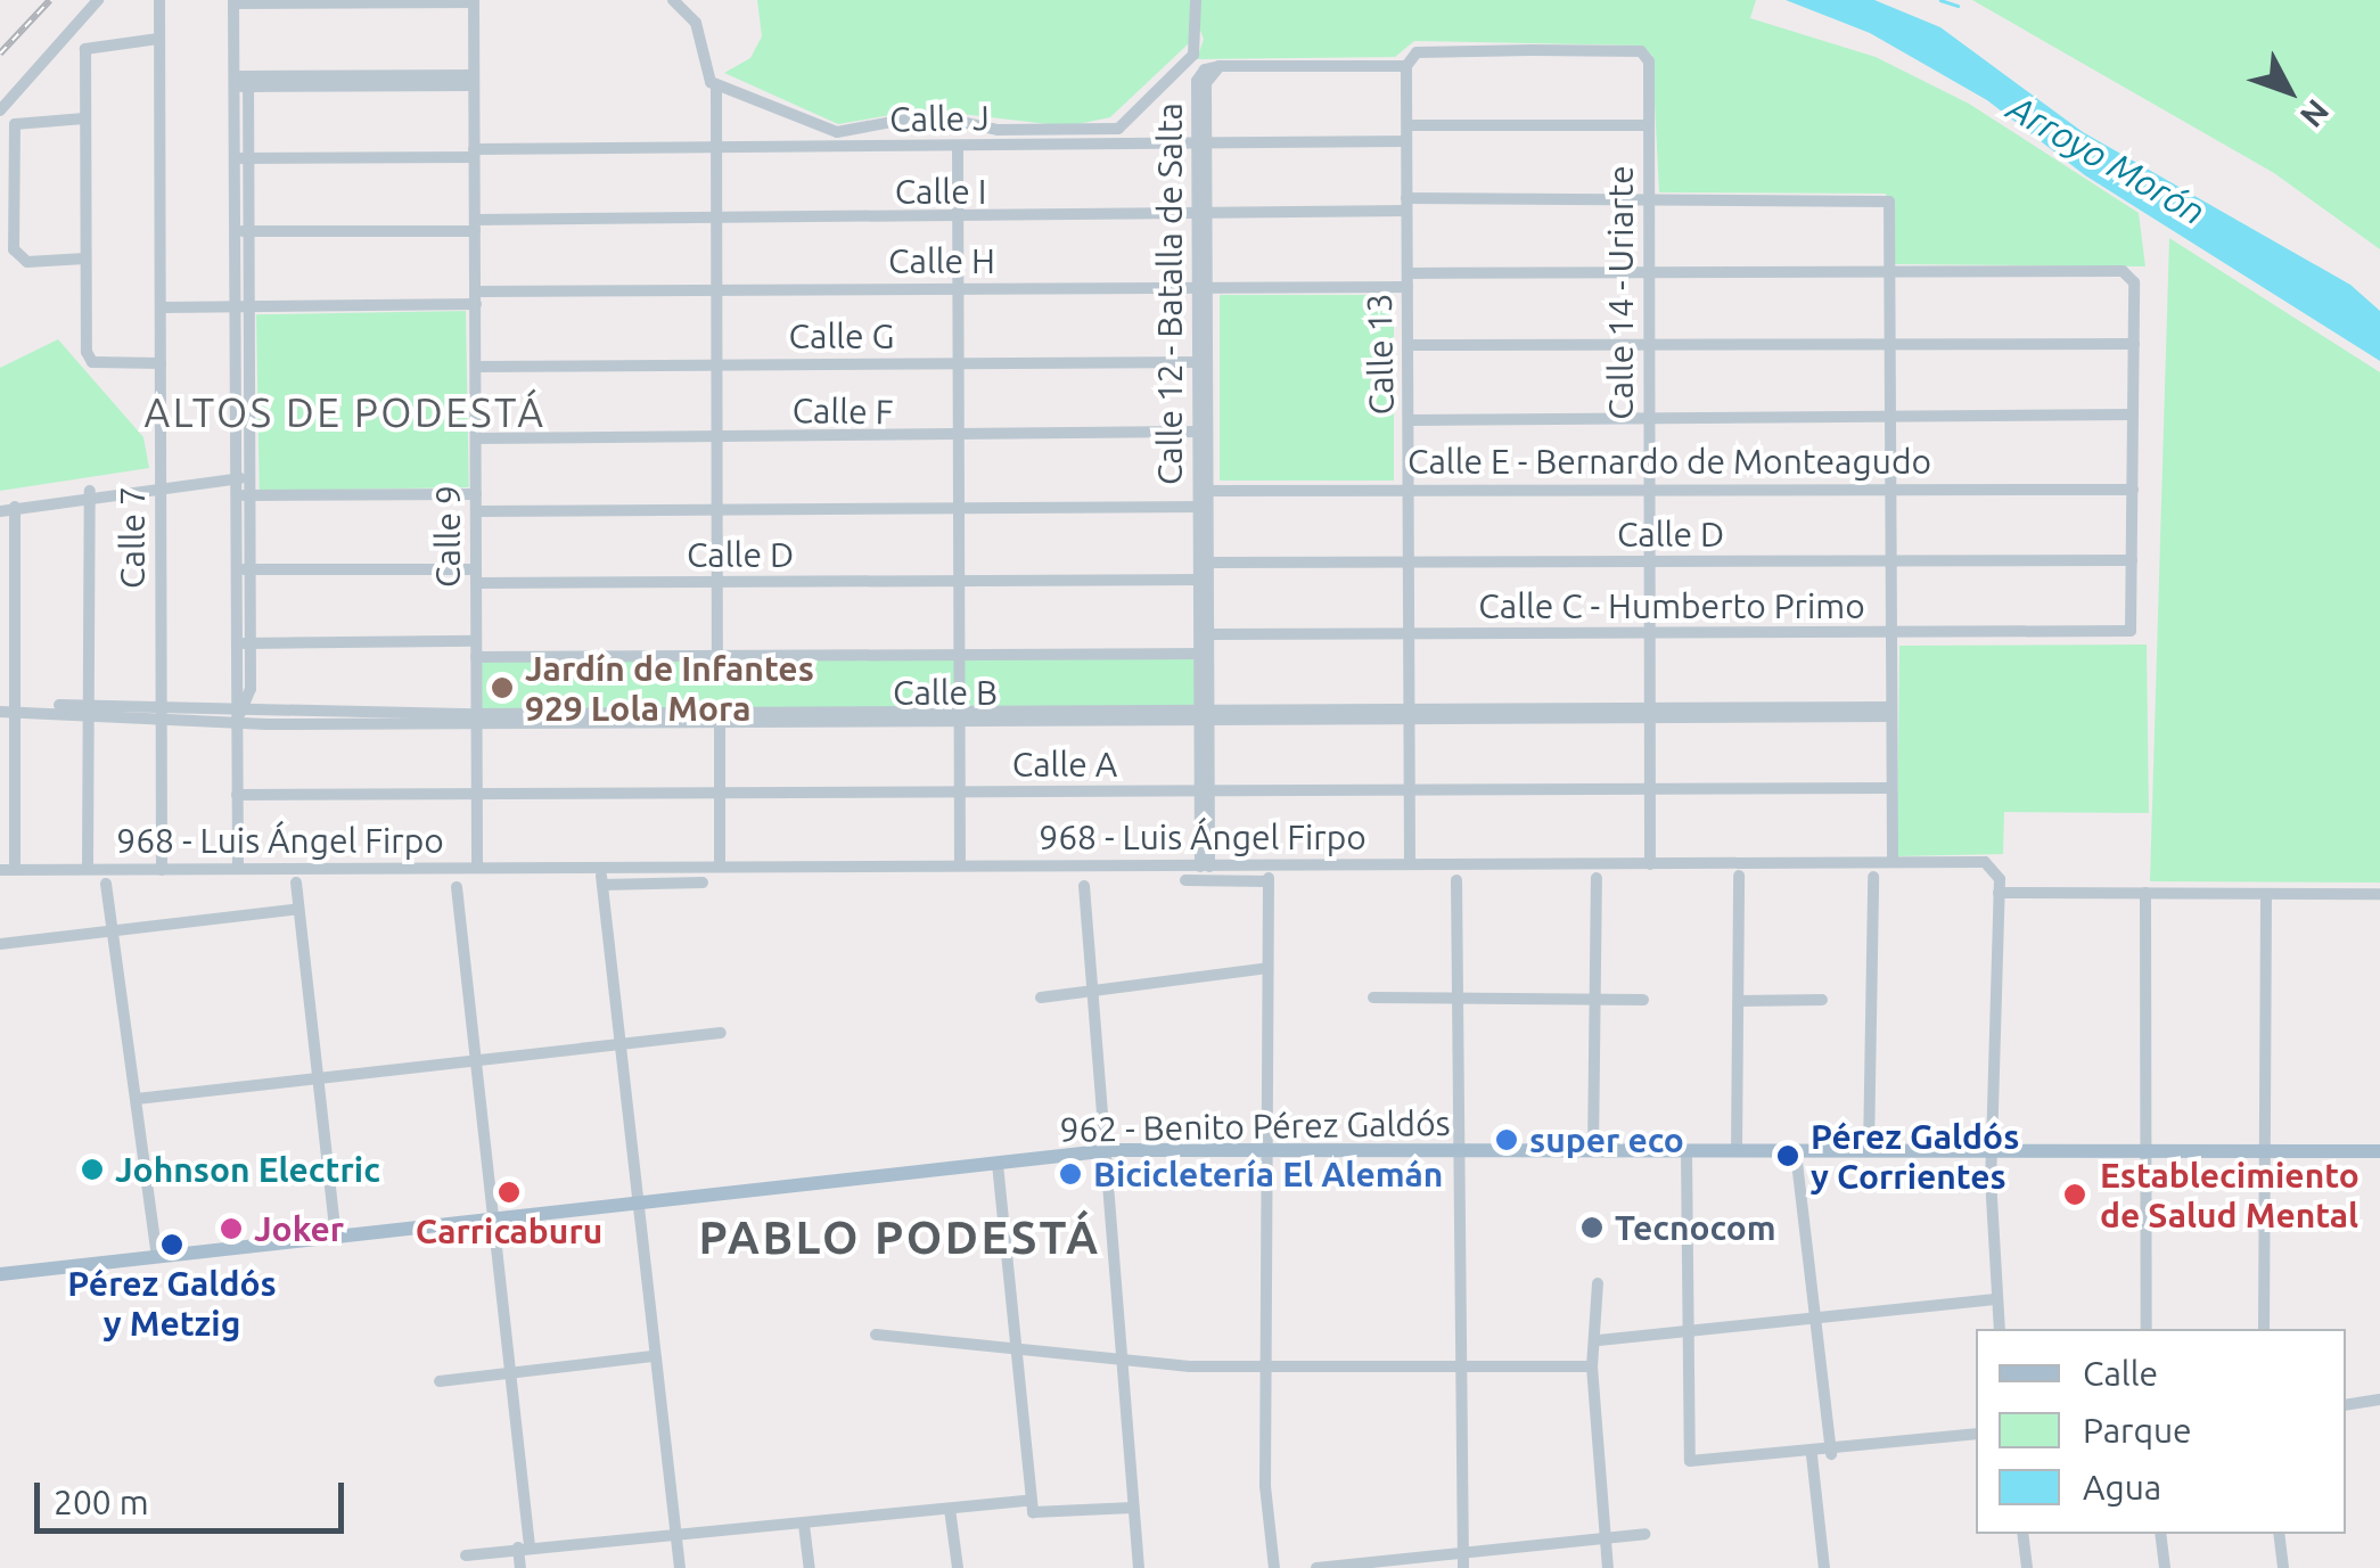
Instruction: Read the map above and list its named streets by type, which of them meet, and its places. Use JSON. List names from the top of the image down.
{
  "streets": {
    "main road": ["962 - Benito Pérez Galdós"],
    "street": [
      "Calle J",
      "Calle I",
      "Calle H",
      "Calle 14 - Uriarte",
      "Calle 12 - Batalla de Salta",
      "Calle G",
      "Calle 13",
      "Calle F",
      "Calle E - Bernardo de Monteagudo",
      "Calle D",
      "Calle 9",
      "Calle 7",
      "Calle C - Humberto Primo",
      "Calle B",
      "Calle A",
      "968 - Luis Ángel Firpo"
    ]
  },
  "crossings": [
    ["Calle J", "Calle 12 - Batalla de Salta"],
    ["Calle J", "Calle 13"],
    ["Calle J", "Calle 9"],
    ["Calle I", "Calle H"],
    ["Calle I", "Calle 14 - Uriarte"],
    ["Calle I", "Calle 12 - Batalla de Salta"],
    ["Calle I", "Calle 13"],
    ["Calle I", "Calle 9"],
    ["Calle H", "Calle 14 - Uriarte"],
    ["Calle H", "Calle 12 - Batalla de Salta"],
    ["Calle H", "Calle 13"],
    ["Calle H", "Calle 9"],
    ["Calle H", "Calle 7"],
    ["Calle 14 - Uriarte", "Calle 12 - Batalla de Salta"],
    ["Calle 14 - Uriarte", "Calle 13"],
    ["Calle 14 - Uriarte", "Calle E - Bernardo de Monteagudo"],
    ["Calle 14 - Uriarte", "Calle D"],
    ["Calle 14 - Uriarte", "Calle C - Humberto Primo"],
    ["Calle 14 - Uriarte", "Calle B"],
    ["Calle 14 - Uriarte", "Calle A"],
    ["Calle 14 - Uriarte", "968 - Luis Ángel Firpo"],
    ["Calle 12 - Batalla de Salta", "Calle G"],
    ["Calle 12 - Batalla de Salta", "Calle 13"],
    ["Calle 12 - Batalla de Salta", "Calle F"],
    ["Calle 12 - Batalla de Salta", "Calle E - Bernardo de Monteagudo"],
    ["Calle 12 - Batalla de Salta", "Calle D"],
    ["Calle 12 - Batalla de Salta", "Calle C - Humberto Primo"],
    ["Calle 12 - Batalla de Salta", "Calle B"],
    ["Calle 12 - Batalla de Salta", "Calle A"],
    ["Calle 12 - Batalla de Salta", "968 - Luis Ángel Firpo"],
    ["Calle G", "Calle 9"],
    ["Calle 13", "Calle E - Bernardo de Monteagudo"],
    ["Calle 13", "Calle D"],
    ["Calle 13", "Calle C - Humberto Primo"],
    ["Calle 13", "Calle B"],
    ["Calle 13", "Calle A"],
    ["Calle 13", "968 - Luis Ángel Firpo"],
    ["Calle F", "Calle 9"],
    ["Calle D", "Calle 9"],
    ["Calle D", "Calle C - Humberto Primo"],
    ["Calle 9", "Calle B"],
    ["Calle 9", "Calle A"],
    ["Calle 9", "968 - Luis Ángel Firpo"],
    ["Calle 7", "Calle B"],
    ["Calle 7", "968 - Luis Ángel Firpo"]
  ],
  "districts": ["ALTOS DE PODESTÁ", "PABLO PODESTÁ"],
  "water": ["Arroyo Morón"],
  "places": [
    "Jardín de Infantes 929 Lola Mora",
    "super eco",
    "Pérez Galdós y Corrientes",
    "Johnson Electric",
    "Bicicletería El Alemán",
    "Carricaburu",
    "Establecimiento de Salud Mental",
    "Tecnocom",
    "Joker",
    "Pérez Galdós y Metzig"
  ],
  "legend": ["Calle", "Parque", "Agua"],
  "scale_bar": "200 m",
  "north": "bottom right"
}
